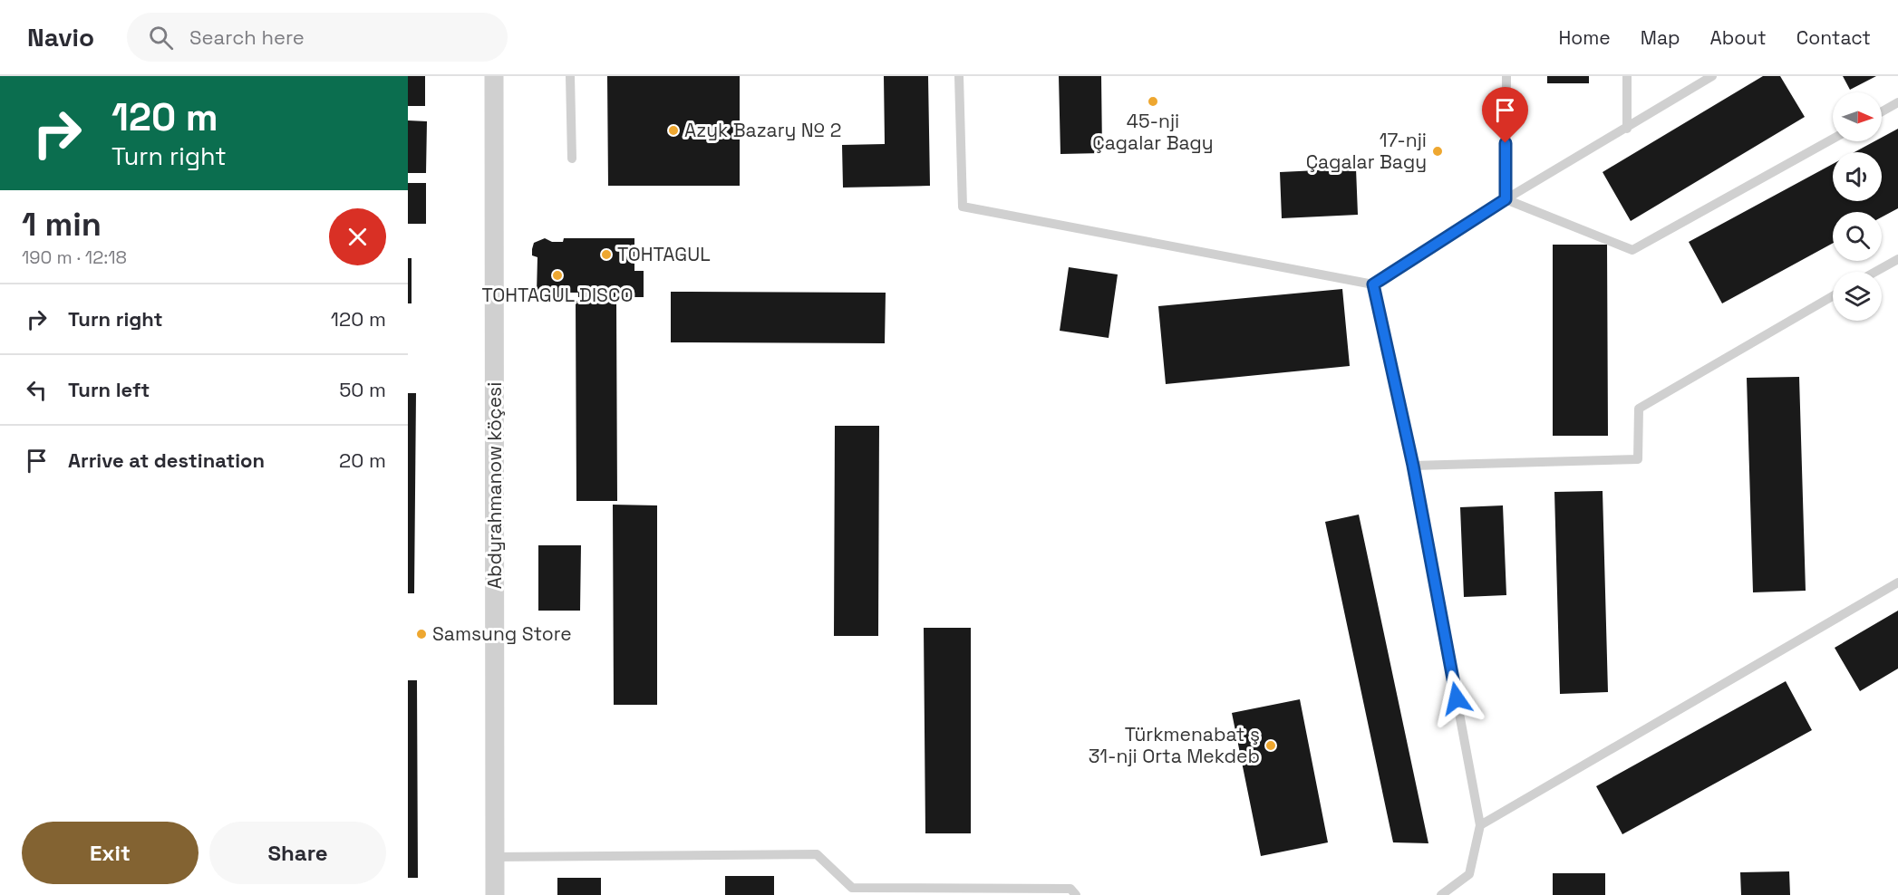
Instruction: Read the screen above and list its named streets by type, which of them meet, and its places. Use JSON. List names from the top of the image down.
{
  "streets": {
    "street": ["Abdyrahmanow köçesi"]
  },
  "places": [
    "45-nji Çagalar Bagy",
    "Azyk Bazary № 2",
    "17-nji Çagalar Bagy",
    "TOHTAGUL",
    "TOHTAGUL DISCO",
    "Samsung Store",
    "Türkmenabat ş 31-nji Orta Mekdeb"
  ],
  "north": "right",
  "page": {
    "header": "Navio",
    "search": "Search here",
    "nav": [
      "Home",
      "Map",
      "About",
      "Contact"
    ],
    "turn": ["120 m", "Turn right"],
    "heading": ["1 min", "190 m · 12:18"],
    "list": [
      {
        "name": "Turn right",
        "value": "120 m"
      },
      {
        "name": "Turn left",
        "value": "50 m"
      },
      {
        "name": "Arrive at destination",
        "value": "20 m"
      }
    ],
    "buttons": ["Exit", "Share"]
  }
}
